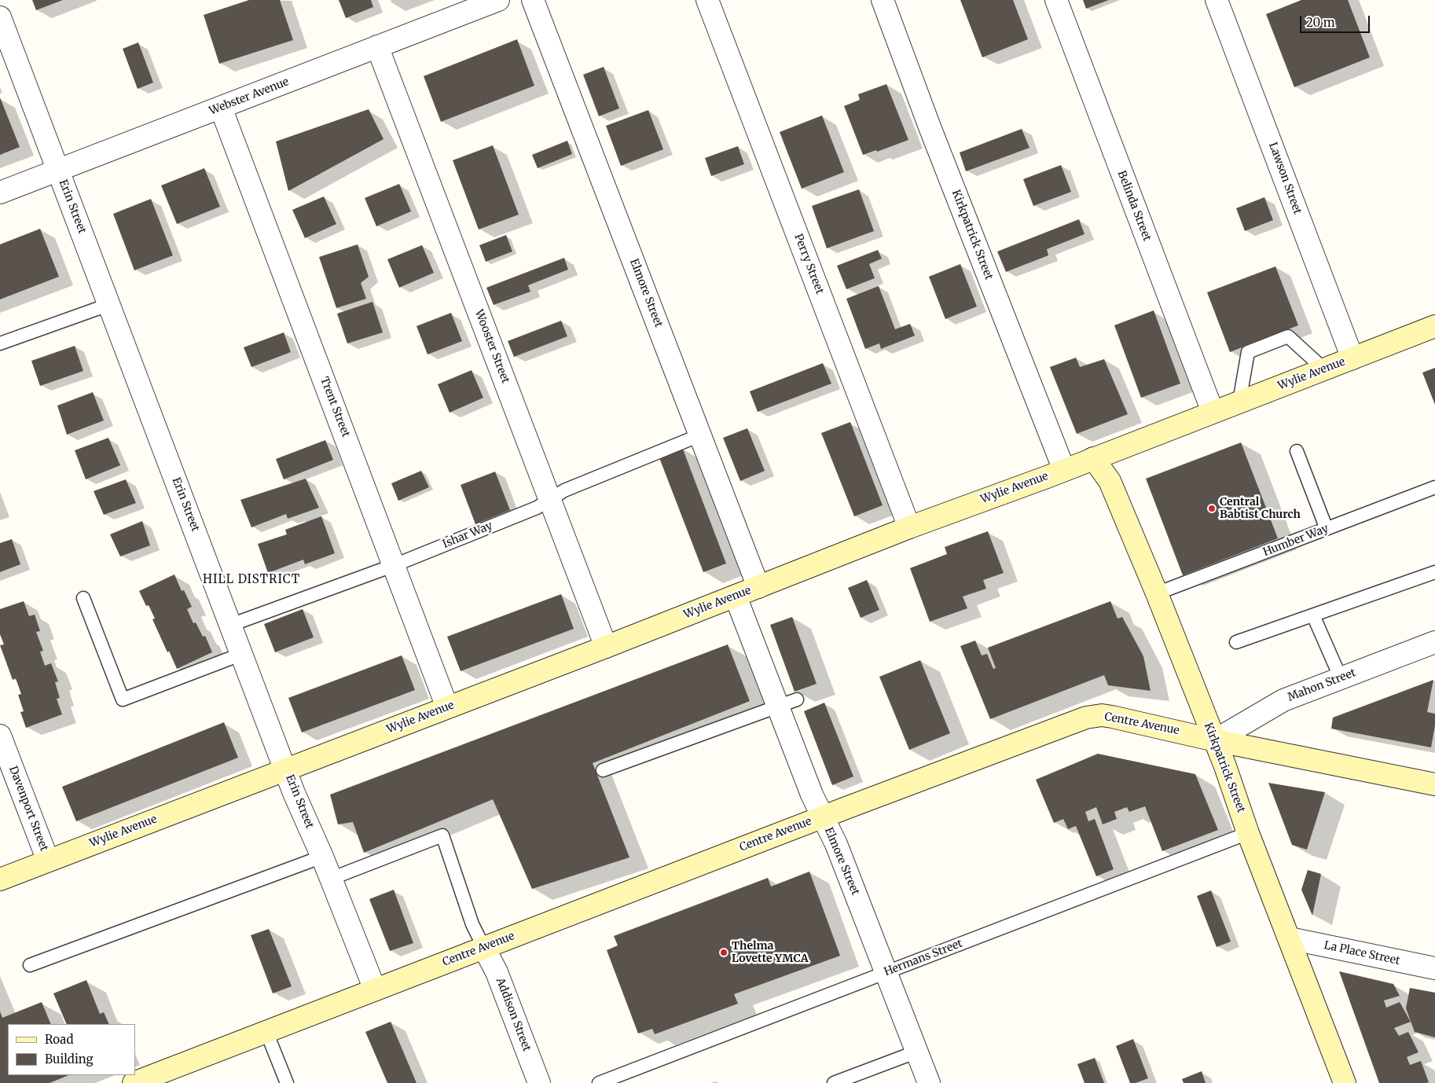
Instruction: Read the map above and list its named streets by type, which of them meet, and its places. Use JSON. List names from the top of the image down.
{
  "streets": {
    "street": [
      "Webster Avenue",
      "Lawson Street",
      "Belinda Street",
      "Erin Street",
      "Kirkpatrick Street",
      "Perry Street",
      "Elmore Street",
      "Wooster Street",
      "Wylie Avenue",
      "Trent Street",
      "Mahon Street",
      "Centre Avenue",
      "Davenport Street",
      "La Place Street",
      "Addison Street"
    ],
    "lane": ["Ishar Way", "Humber Way", "Hermans Street"]
  },
  "crossings": [
    ["Webster Avenue", "Erin Street"],
    ["Webster Avenue", "Wooster Street"],
    ["Webster Avenue", "Trent Street"],
    ["Lawson Street", "Wylie Avenue"],
    ["Belinda Street", "Wylie Avenue"],
    ["Erin Street", "Wylie Avenue"],
    ["Erin Street", "Ishar Way"],
    ["Erin Street", "Centre Avenue"],
    ["Kirkpatrick Street", "Wylie Avenue"],
    ["Kirkpatrick Street", "Humber Way"],
    ["Kirkpatrick Street", "Mahon Street"],
    ["Kirkpatrick Street", "Centre Avenue"],
    ["Kirkpatrick Street", "La Place Street"],
    ["Kirkpatrick Street", "Hermans Street"],
    ["Perry Street", "Wylie Avenue"],
    ["Elmore Street", "Wylie Avenue"],
    ["Elmore Street", "Ishar Way"],
    ["Elmore Street", "Centre Avenue"],
    ["Elmore Street", "Hermans Street"],
    ["Wooster Street", "Wylie Avenue"],
    ["Wooster Street", "Ishar Way"],
    ["Wylie Avenue", "Trent Street"],
    ["Wylie Avenue", "Davenport Street"],
    ["Trent Street", "Ishar Way"],
    ["Mahon Street", "Centre Avenue"],
    ["Centre Avenue", "Addison Street"]
  ],
  "districts": ["HILL DISTRICT"],
  "places": ["Central Babtist Church", "Thelma Lovette YMCA"],
  "legend": ["Road", "Building"],
  "scale_bar": "20 m"
}
